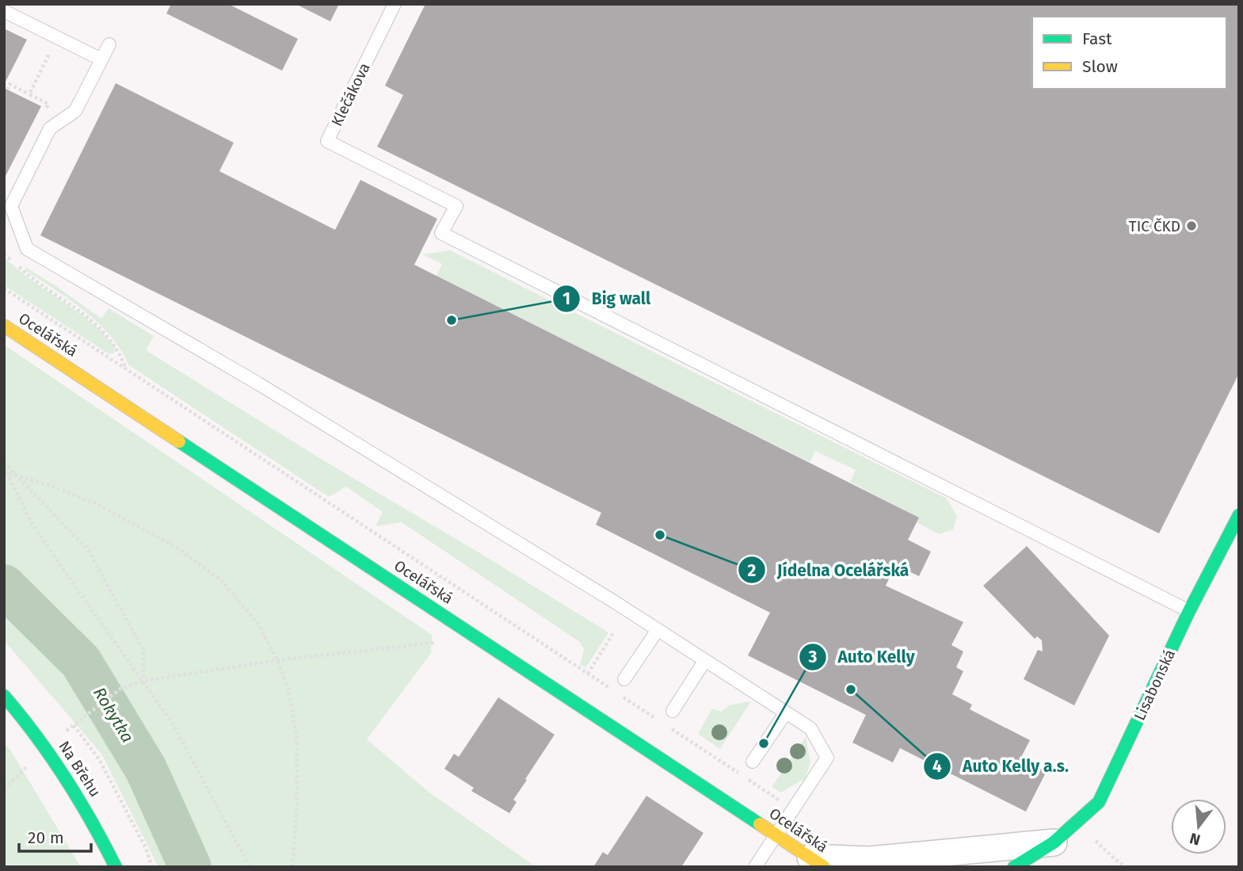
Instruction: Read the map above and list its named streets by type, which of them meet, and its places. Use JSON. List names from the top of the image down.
{
  "streets": {
    "street": ["Ocelářská", "Lisabonská", "Na Břehu"],
    "lane": ["Klečákova"]
  },
  "crossings": [
    ["Klečákova", "Lisabonská"]
  ],
  "water": ["Rokytka"],
  "places": [
    "TIC ČKD",
    "Big wall",
    "Jídelna Ocelářská",
    "Auto Kelly a.s.",
    "Auto Kelly"
  ],
  "legend": ["Fast", "Slow"],
  "scale_bar": "20 m",
  "north": "bottom"
}
